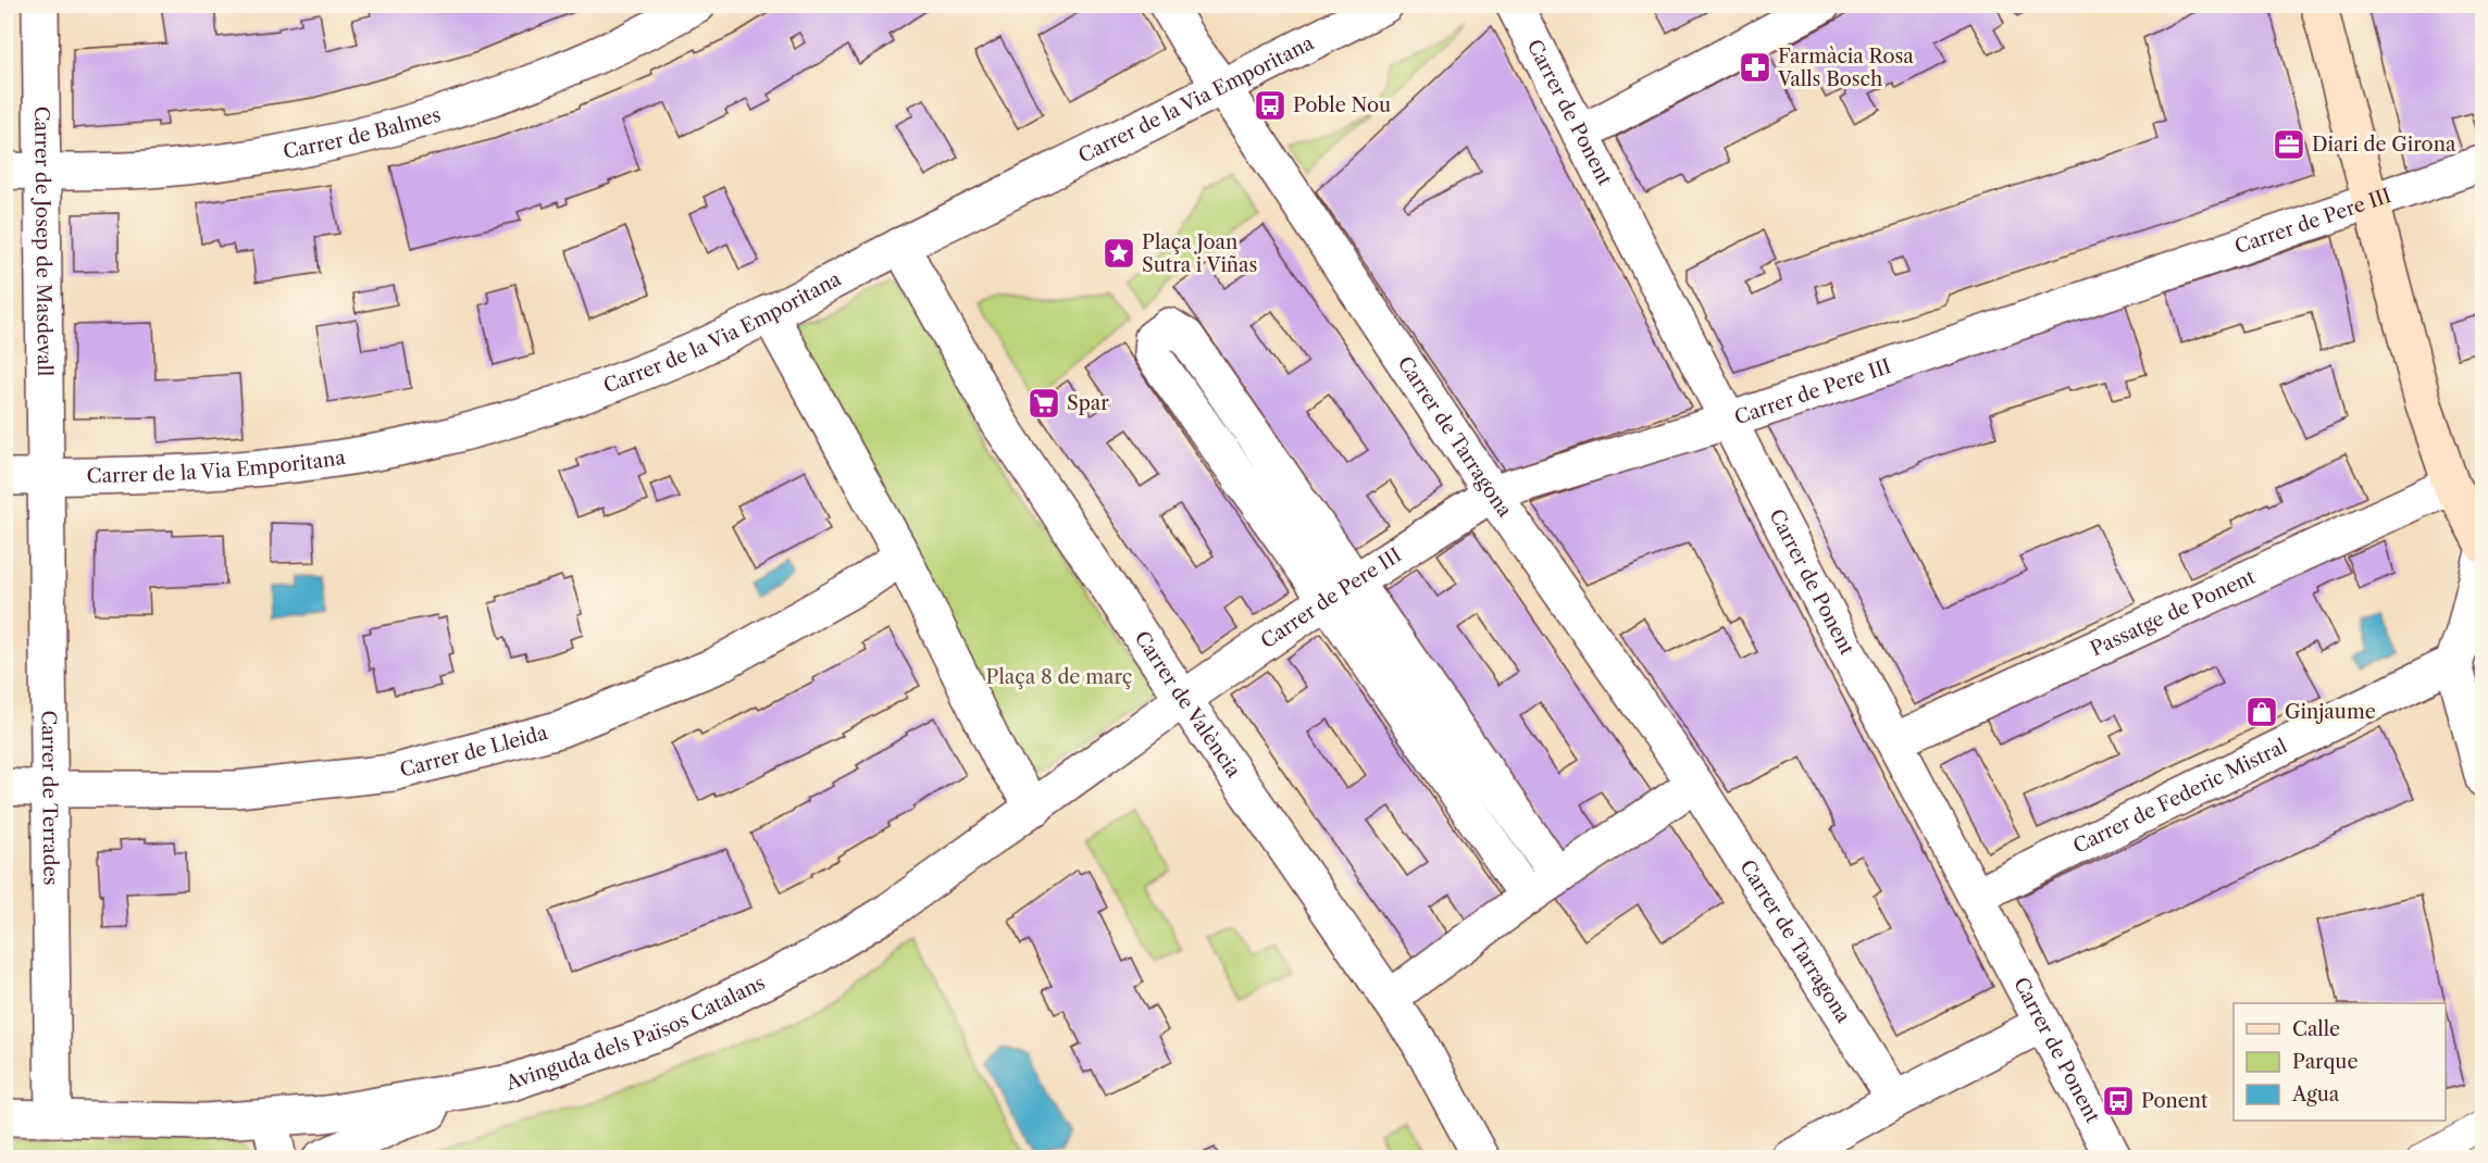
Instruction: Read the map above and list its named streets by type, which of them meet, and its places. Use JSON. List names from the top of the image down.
{
  "streets": {
    "street": [
      "Carrer de la Via Emporitana",
      "Carrer de Ponent",
      "Carrer de Balmes",
      "Carrer de Pere III",
      "Carrer de Josep de Masdevall",
      "Carrer de Tarragona",
      "Passatge de Ponent",
      "Carrer de València",
      "Carrer de Lleida",
      "Carrer de Federic Mistral",
      "Carrer de Terrades",
      "Avinguda dels Països Catalans"
    ]
  },
  "crossings": [
    ["Carrer de la Via Emporitana", "Carrer de Josep de Masdevall"],
    ["Carrer de la Via Emporitana", "Carrer de Tarragona"],
    ["Carrer de la Via Emporitana", "Carrer de València"],
    ["Carrer de la Via Emporitana", "Carrer de Terrades"],
    ["Carrer de Ponent", "Carrer de Pere III"],
    ["Carrer de Ponent", "Passatge de Ponent"],
    ["Carrer de Ponent", "Carrer de Federic Mistral"],
    ["Carrer de Balmes", "Carrer de Josep de Masdevall"],
    ["Carrer de Pere III", "Carrer de Tarragona"],
    ["Carrer de Pere III", "Carrer de València"],
    ["Carrer de Pere III", "Avinguda dels Països Catalans"],
    ["Carrer de Josep de Masdevall", "Carrer de Terrades"],
    ["Carrer de València", "Avinguda dels Països Catalans"],
    ["Carrer de Lleida", "Carrer de Terrades"],
    ["Carrer de Terrades", "Avinguda dels Països Catalans"]
  ],
  "parks": ["Plaça 8 de març"],
  "places": {
    "pharmacy": ["Farmàcia Rosa Valls Bosch"],
    "bus stop": ["Poble Nou", "Ponent"],
    "office": ["Diari de Girona"],
    "place": ["Plaça Joan Sutra i Viñas"],
    "supermarket": ["Spar"],
    "shop": ["Ginjaume"]
  },
  "legend": ["Calle", "Parque", "Agua"]
}
